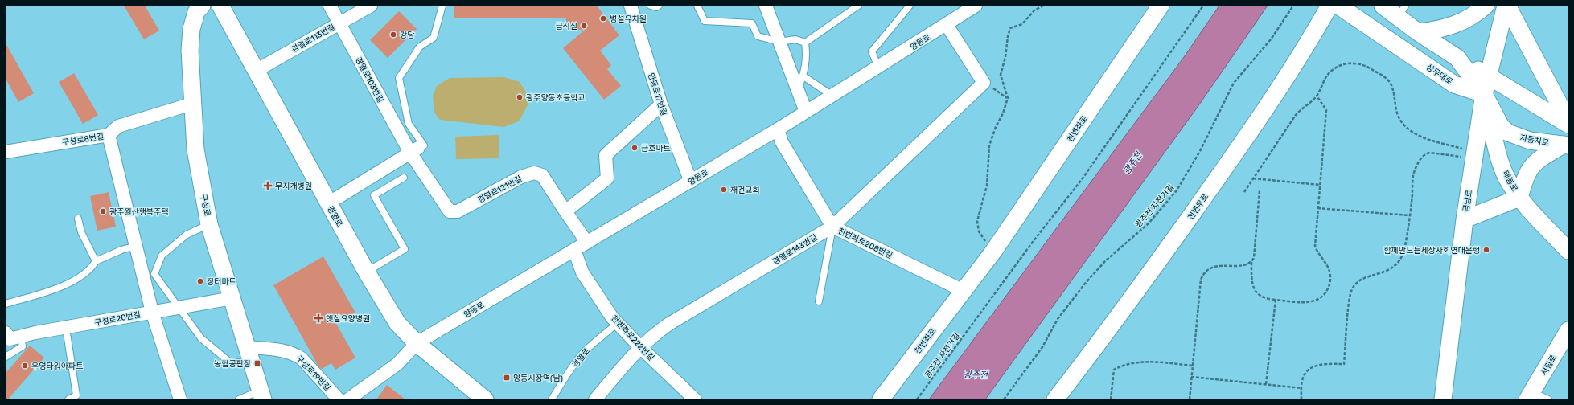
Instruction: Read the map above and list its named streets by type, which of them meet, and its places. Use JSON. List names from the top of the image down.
{
  "streets": {
    "street": [
      "경열로113번길",
      "양동로",
      "상무대로",
      "경열로103번길",
      "양동로17번길",
      "천변좌로",
      "구성로8번길",
      "자동차로",
      "태봉로",
      "경열로121번길",
      "금남로",
      "구성로",
      "천변우로",
      "경열로",
      "천변좌로208번길",
      "경열로143번길",
      "구성로20번길",
      "천변좌로222번길",
      "서림로",
      "구성로19번길"
    ],
    "path": ["광주천 자전거길"]
  },
  "crossings": [
    ["경열로113번길", "경열로103번길"],
    ["경열로113번길", "경열로"],
    ["양동로", "양동로17번길"],
    ["양동로", "경열로"],
    ["양동로", "천변좌로208번길"],
    ["양동로", "천변좌로222번길"],
    ["상무대로", "자동차로"],
    ["상무대로", "태봉로"],
    ["상무대로", "금남로"],
    ["경열로103번길", "경열로121번길"],
    ["천변좌로", "천변좌로208번길"],
    ["구성로8번길", "구성로"],
    ["자동차로", "태봉로"],
    ["자동차로", "금남로"],
    ["태봉로", "금남로"],
    ["구성로", "구성로20번길"],
    ["구성로", "구성로19번길"],
    ["경열로", "천변좌로222번길"],
    ["천변좌로208번길", "경열로143번길"],
    ["경열로143번길", "천변좌로222번길"]
  ],
  "water": ["광주천"],
  "places": {
    "other": [
      "병설유치원",
      "급식실",
      "강당",
      "광주양동초등학교",
      "금호마트",
      "재건교회",
      "광주월산행복주택",
      "함께만드는세상사회연대은행",
      "장터마트",
      "우영타워아파트"
    ],
    "health": ["무지개병원", "햇살요양병원"],
    "transit": ["농협공판장", "양동시장역(남)"]
  }
}
